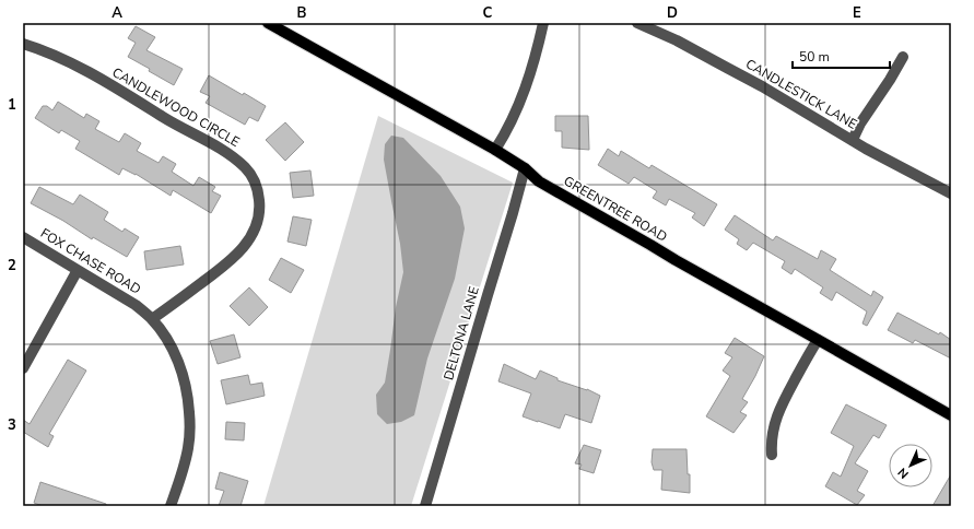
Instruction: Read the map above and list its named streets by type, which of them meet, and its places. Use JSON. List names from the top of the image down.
{
  "streets": {
    "main road": ["GREENTREE ROAD"],
    "street": [
      "CANDLESTICK LANE",
      "CANDLEWOOD CIRCLE",
      "FOX CHASE ROAD",
      "DELTONA LANE"
    ]
  },
  "crossings": [
    ["CANDLEWOOD CIRCLE", "FOX CHASE ROAD"],
    ["GREENTREE ROAD", "DELTONA LANE"]
  ],
  "scale_bar": "50 m",
  "north": "bottom left",
  "grid": {
    "columns": [
      "A",
      "B",
      "C",
      "D",
      "E"
    ],
    "rows": ["1", "2", "3"]
  }
}
